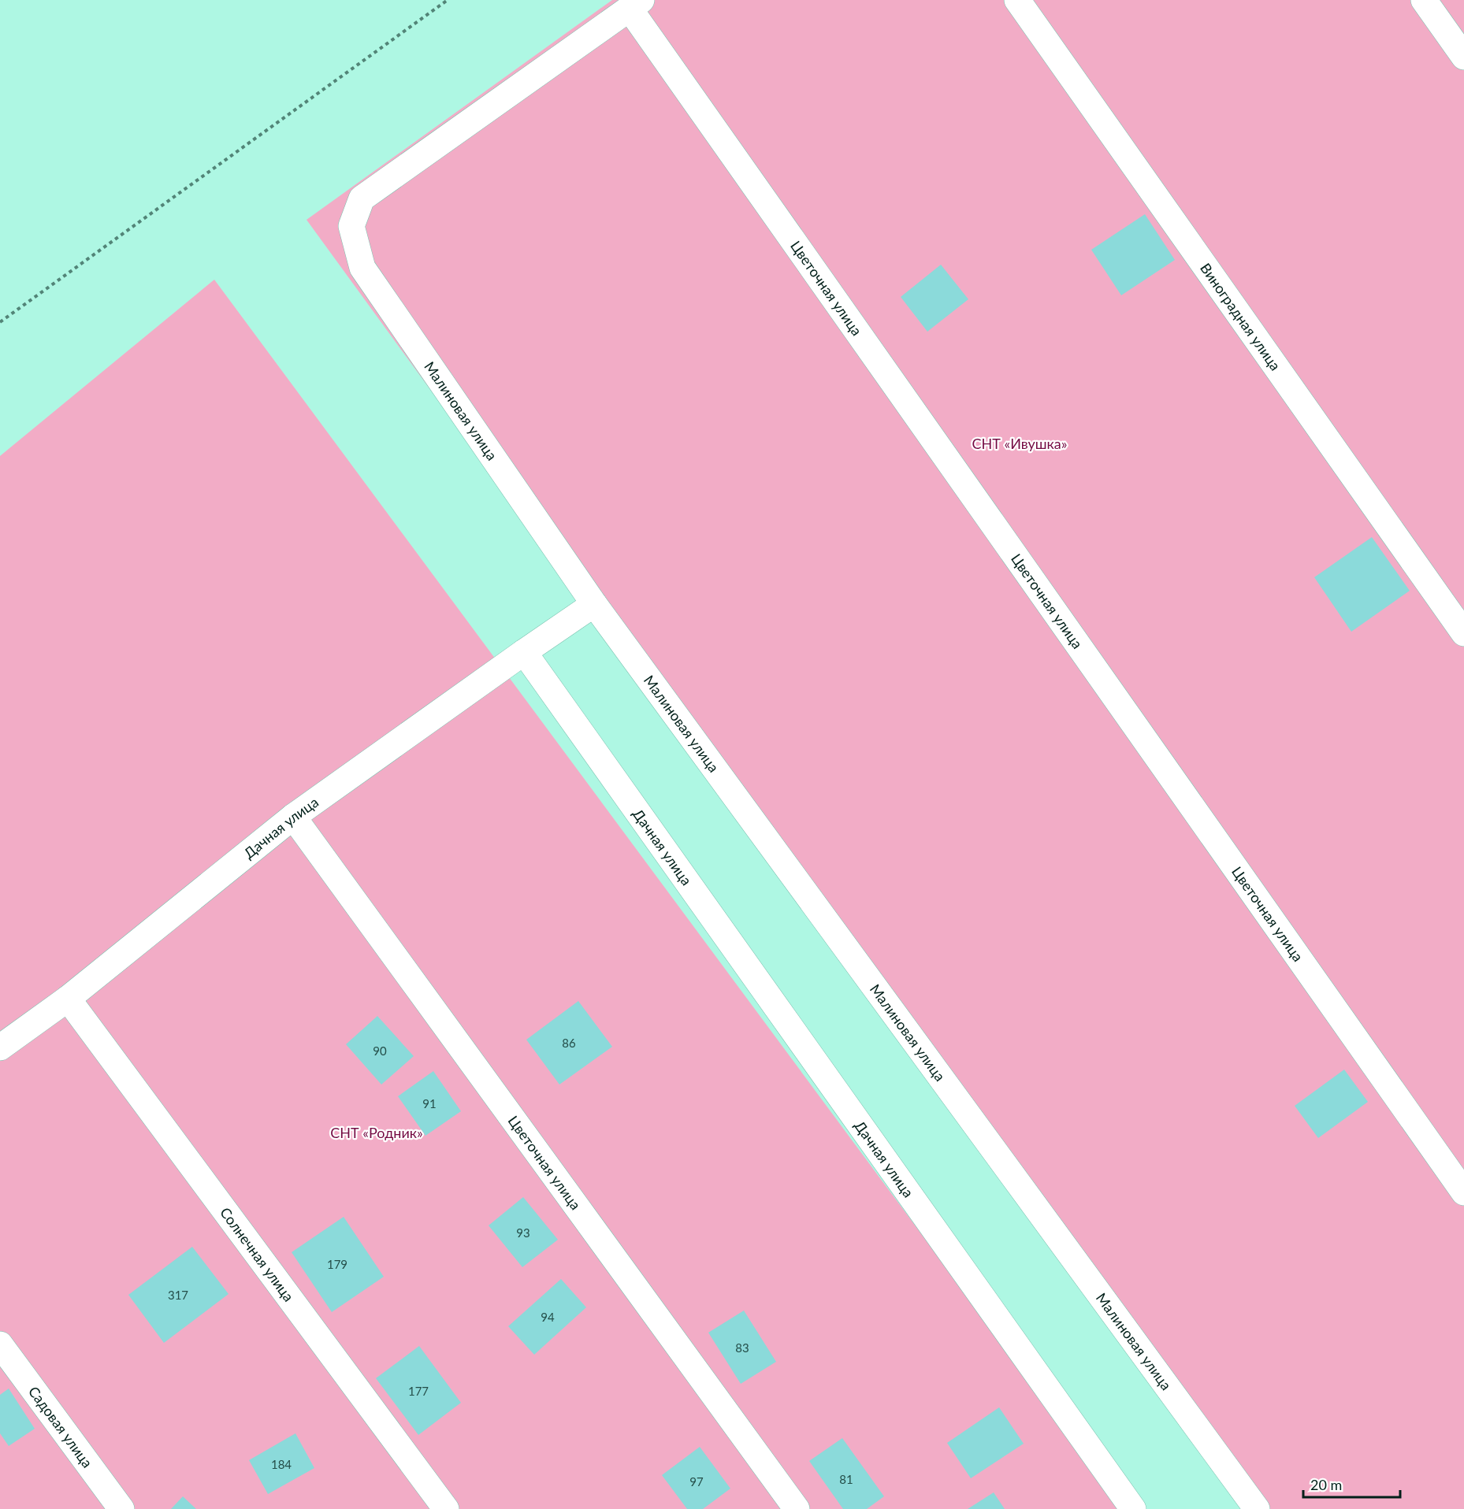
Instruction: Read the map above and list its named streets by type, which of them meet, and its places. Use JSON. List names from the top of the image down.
{
  "streets": {
    "street": [
      "Цветочная улица",
      "Виноградная улица",
      "Малиновая улица",
      "Дачная улица",
      "Солнечная улица",
      "Садовая улица"
    ]
  },
  "crossings": [
    ["Цветочная улица", "Малиновая улица"],
    ["Цветочная улица", "Дачная улица"],
    ["Дачная улица", "Солнечная улица"]
  ],
  "parks": ["СНТ «Ивушка»", "СНТ «Родник»"],
  "house_numbers": [
    "86",
    "90",
    "91",
    "93",
    "179",
    "317",
    "94",
    "83",
    "177",
    "184",
    "81",
    "97"
  ],
  "scale_bar": "20 m"
}
